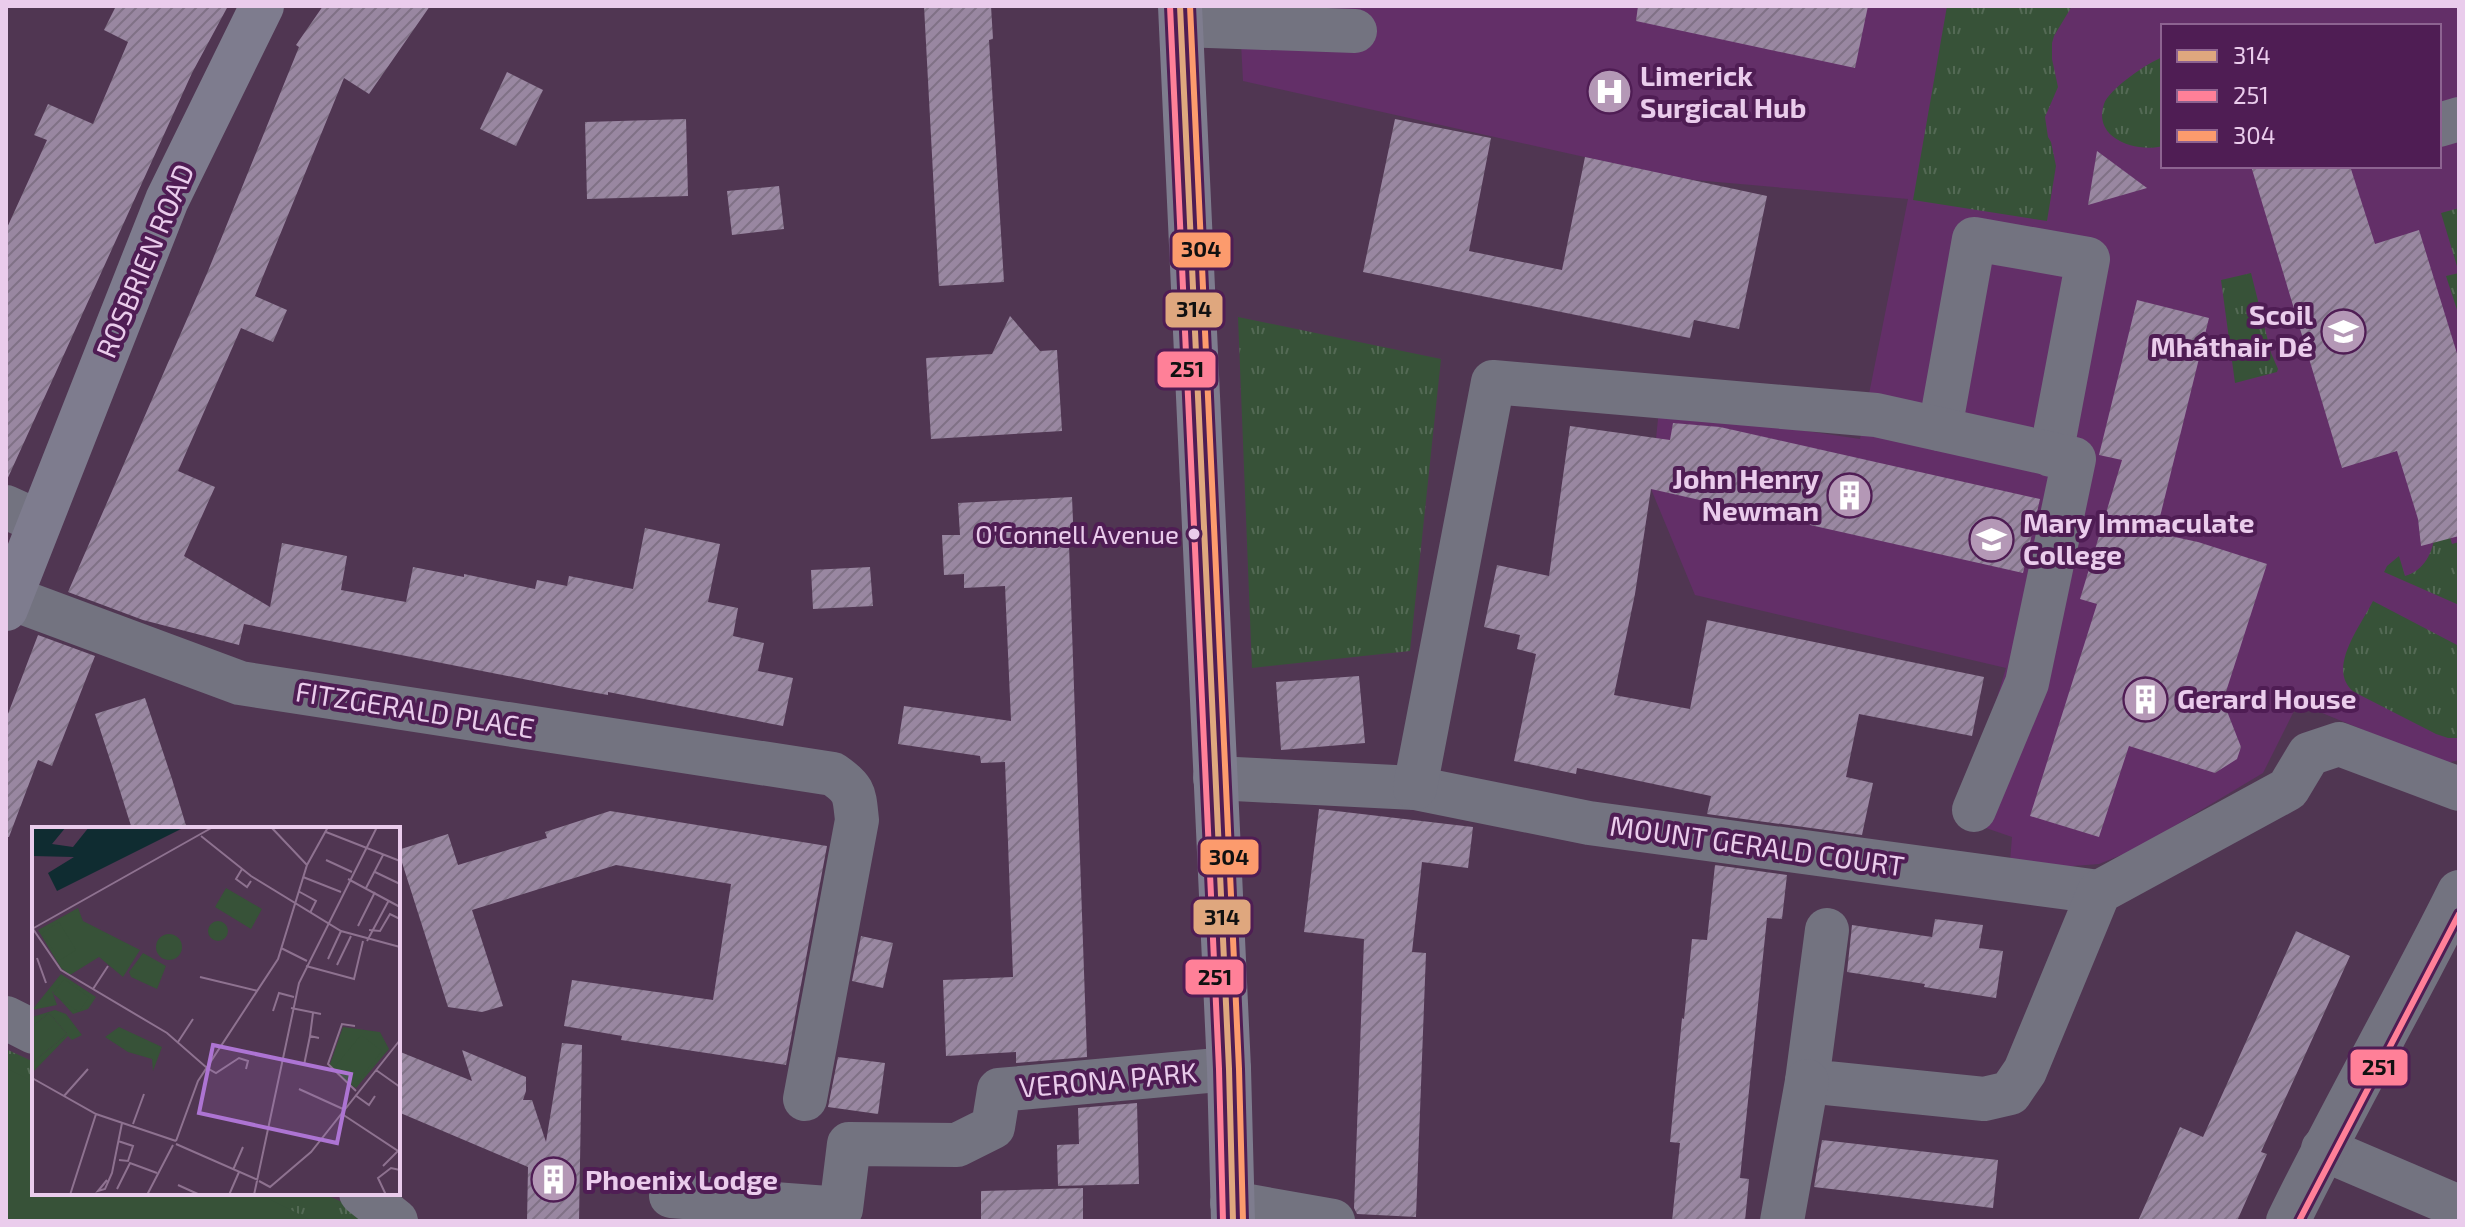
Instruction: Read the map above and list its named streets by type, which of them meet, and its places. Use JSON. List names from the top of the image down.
{
  "streets": {
    "main road": ["ROSBRIEN ROAD"],
    "street": ["FITZGERALD PLACE", "MOUNT GERALD COURT", "VERONA PARK"]
  },
  "crossings": [
    ["ROSBRIEN ROAD", "FITZGERALD PLACE"]
  ],
  "places": {
    "hospital": ["Limerick Surgical Hub"],
    "school or university": ["Scoil Mháthair Dé", "Mary Immaculate College"],
    "building": ["John Henry Newman", "Gerard House", "Phoenix Lodge"],
    "other": ["O'Connell Avenue"]
  },
  "lines": ["transit line 314", "transit line 251", "transit line 304"],
  "legend": ["314", "251", "304"]
}
